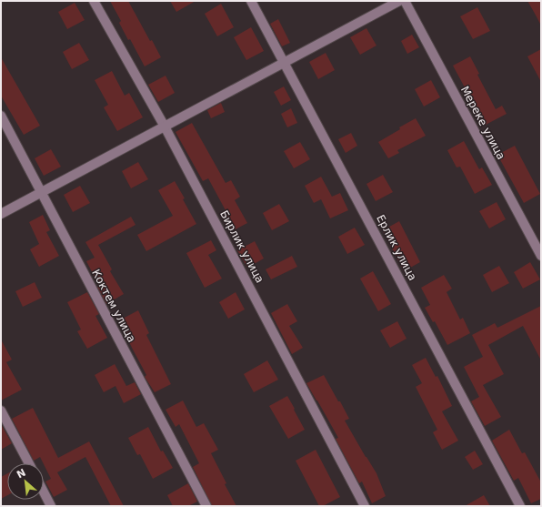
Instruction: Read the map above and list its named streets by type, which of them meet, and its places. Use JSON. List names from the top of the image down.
{
  "streets": {
    "street": [
      "Мереке улица",
      "Бирлик улица",
      "Ерлик улица",
      "Коктем улица"
    ]
  },
  "north": "top left"
}
